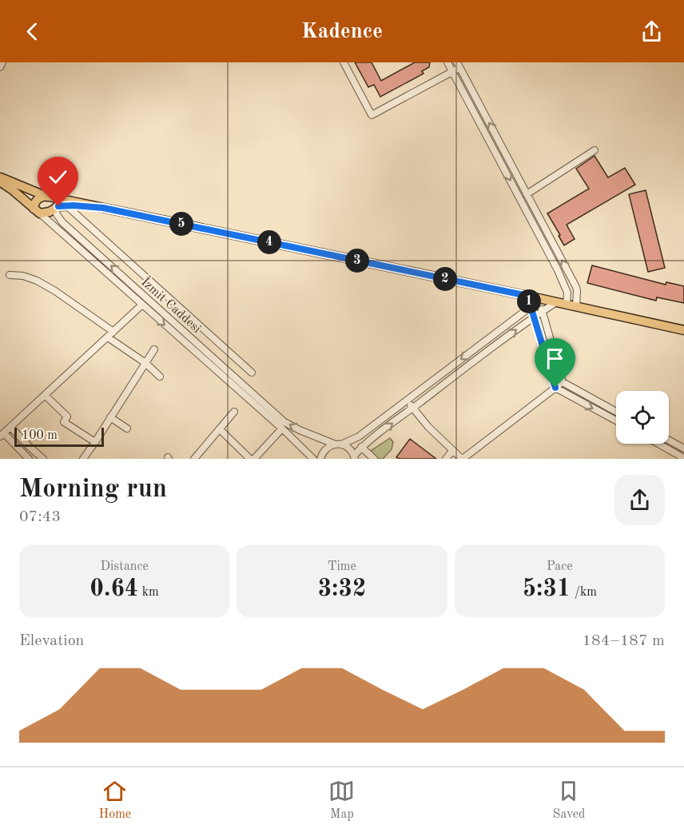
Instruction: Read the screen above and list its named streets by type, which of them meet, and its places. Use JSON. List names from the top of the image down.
{
  "streets": {
    "main road": ["İzmit Caddesi"]
  },
  "scale_bar": "100 m",
  "page": {
    "header": "Kadence",
    "pins": [
      "5",
      "4",
      "3",
      "2",
      "1"
    ],
    "scale": "100 m",
    "heading": ["Morning run", "07:43"],
    "stats": [
      ["Distance", "0.64 km"],
      ["Time", "3:32"],
      ["Pace", "5:31 /km"]
    ],
    "chart": ["Elevation", "184–187 m"],
    "tabs": ["Home", "Map", "Saved"]
  }
}
